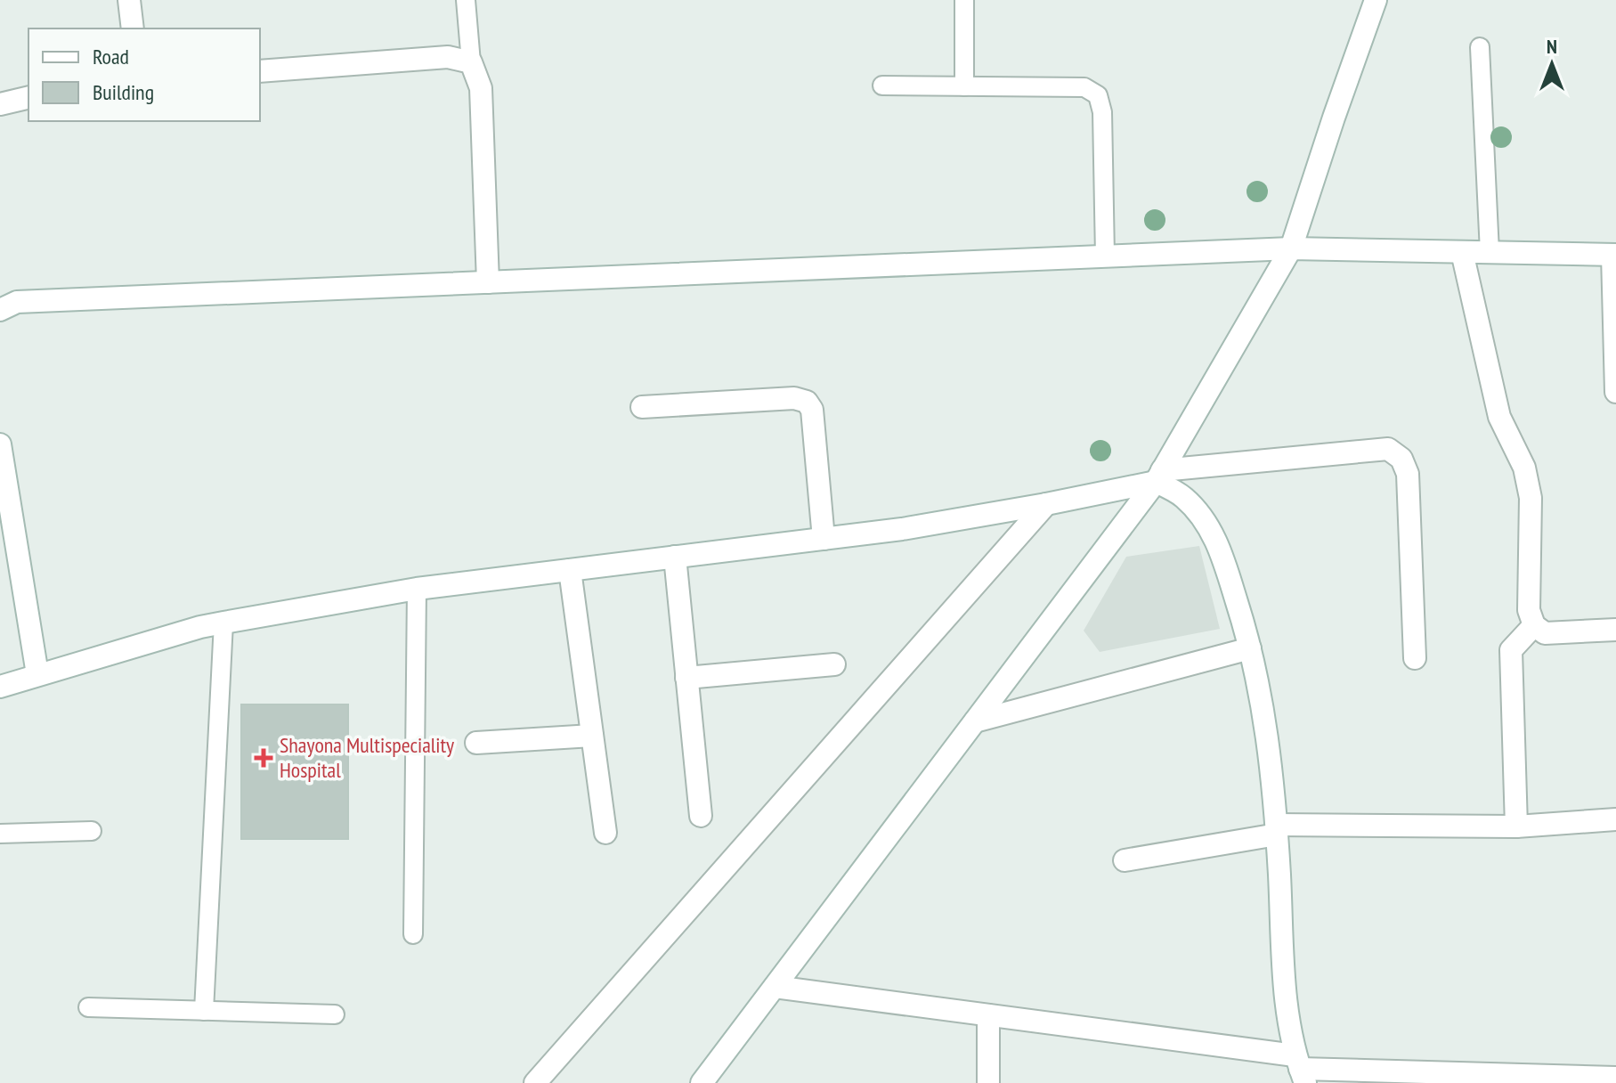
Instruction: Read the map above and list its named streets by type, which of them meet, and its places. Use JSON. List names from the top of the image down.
{
  "places": {
    "health": ["Shayona Multispeciality Hospital"]
  },
  "legend": ["Road", "Building"],
  "north": "top"
}
